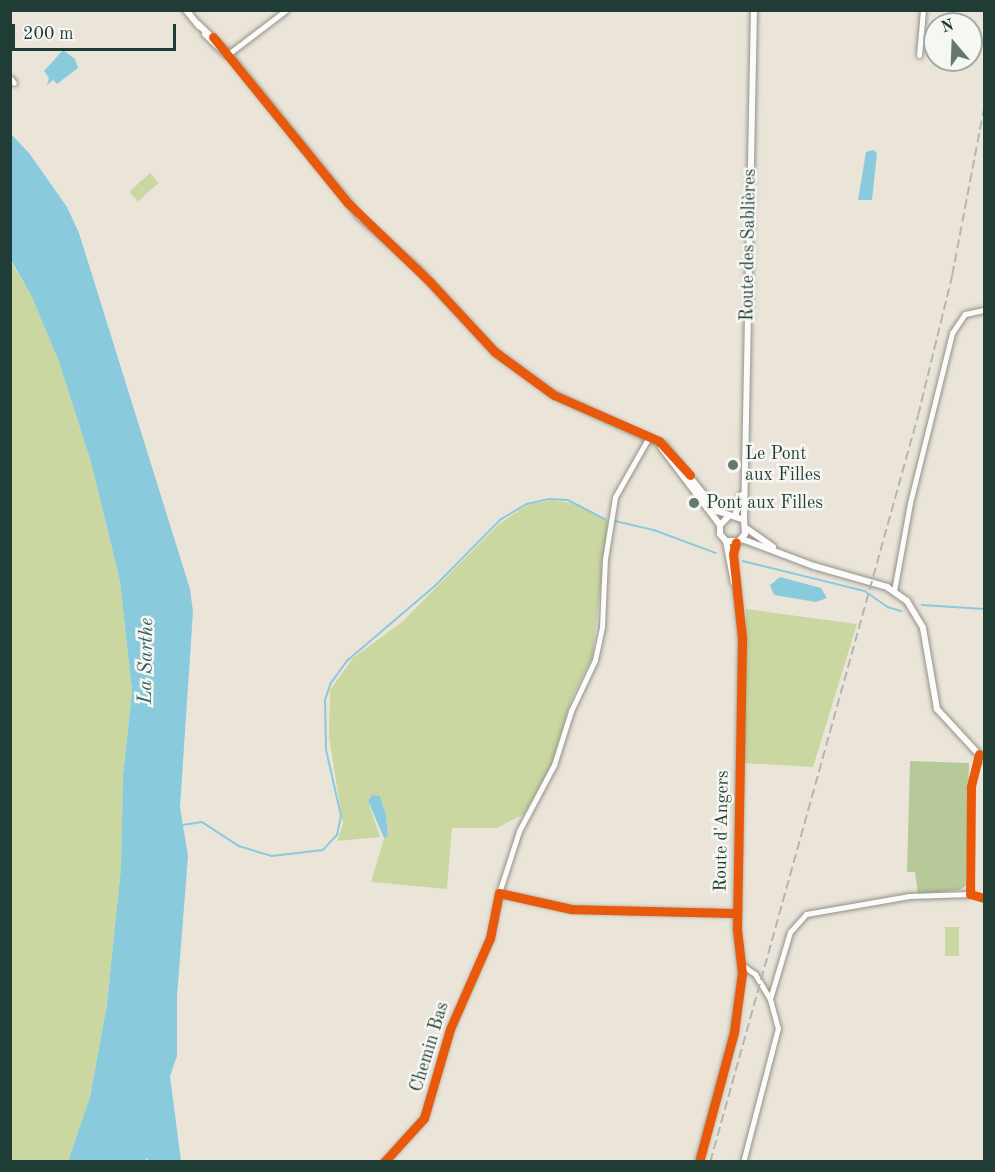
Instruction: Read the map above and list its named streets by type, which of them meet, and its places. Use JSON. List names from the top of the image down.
{
  "streets": {
    "street": ["Route des Sablières", "Route d'Angers", "Chemin Bas"]
  },
  "crossings": [
    ["Route des Sablières", "Route d'Angers"]
  ],
  "water": ["La Sarthe"],
  "places": ["Le Pont aux Filles", "Pont aux Filles"],
  "scale_bar": "200 m",
  "north": "top"
}
